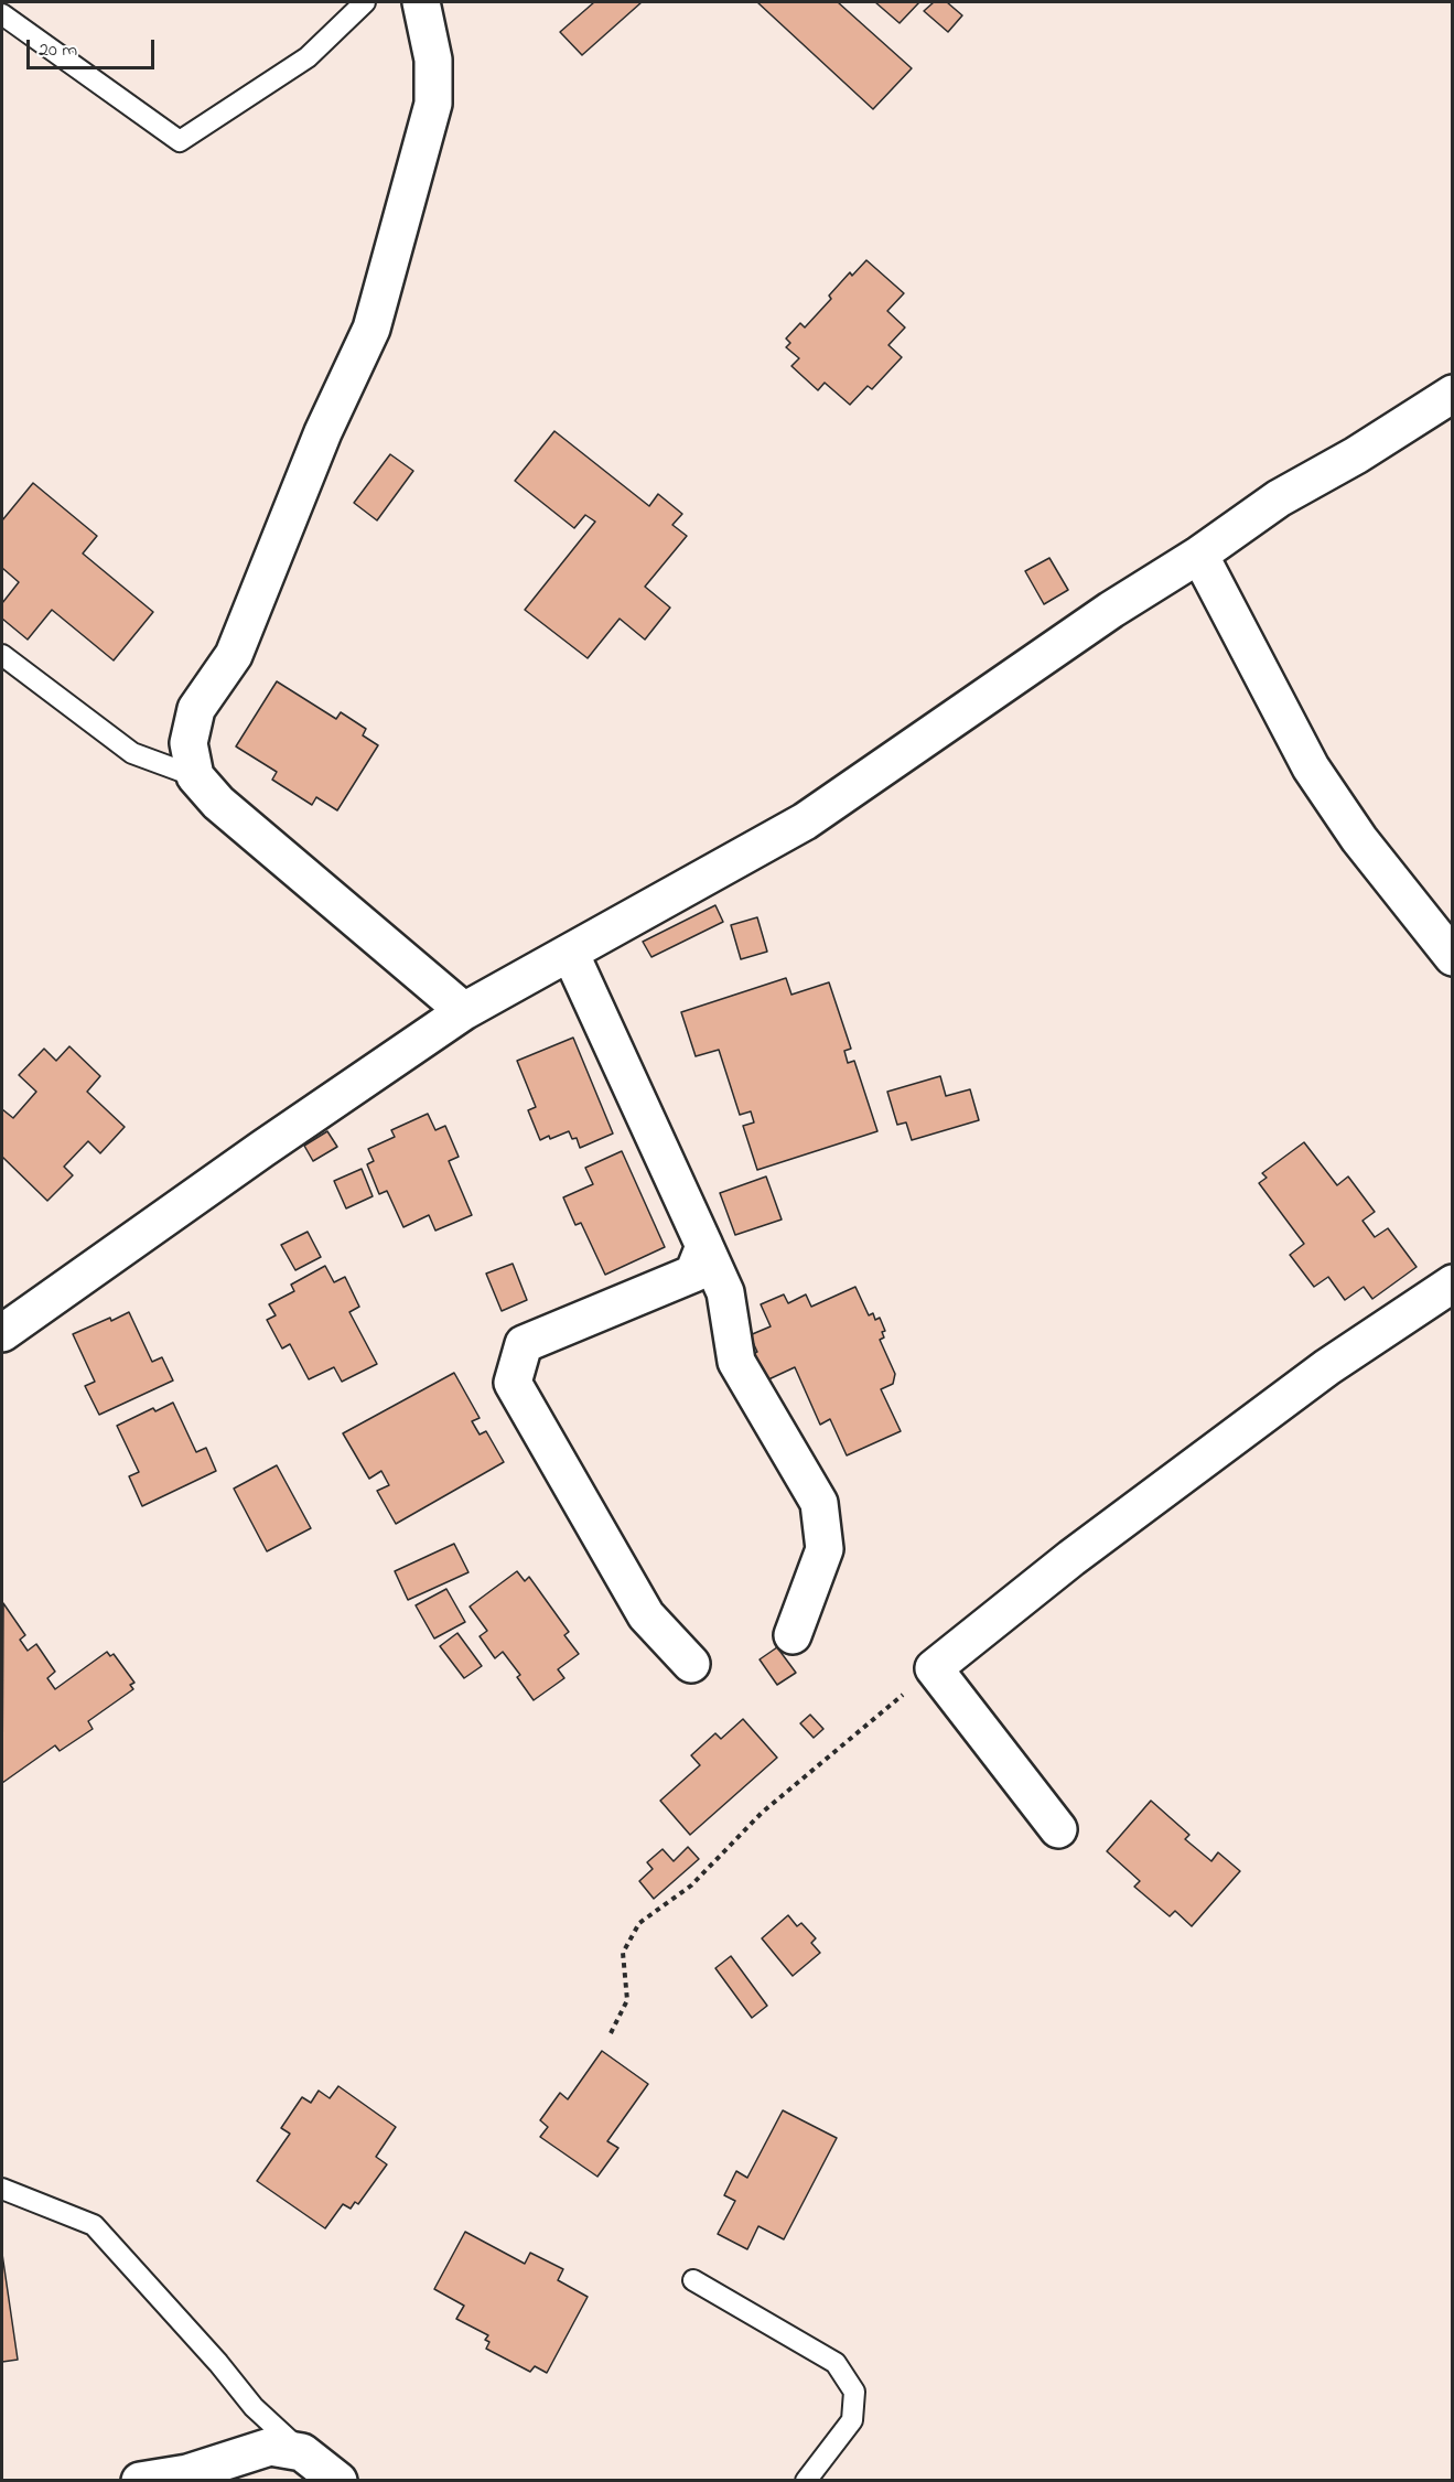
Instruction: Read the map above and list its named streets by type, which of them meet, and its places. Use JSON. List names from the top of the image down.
{
  "scale_bar": "20 m"
}
